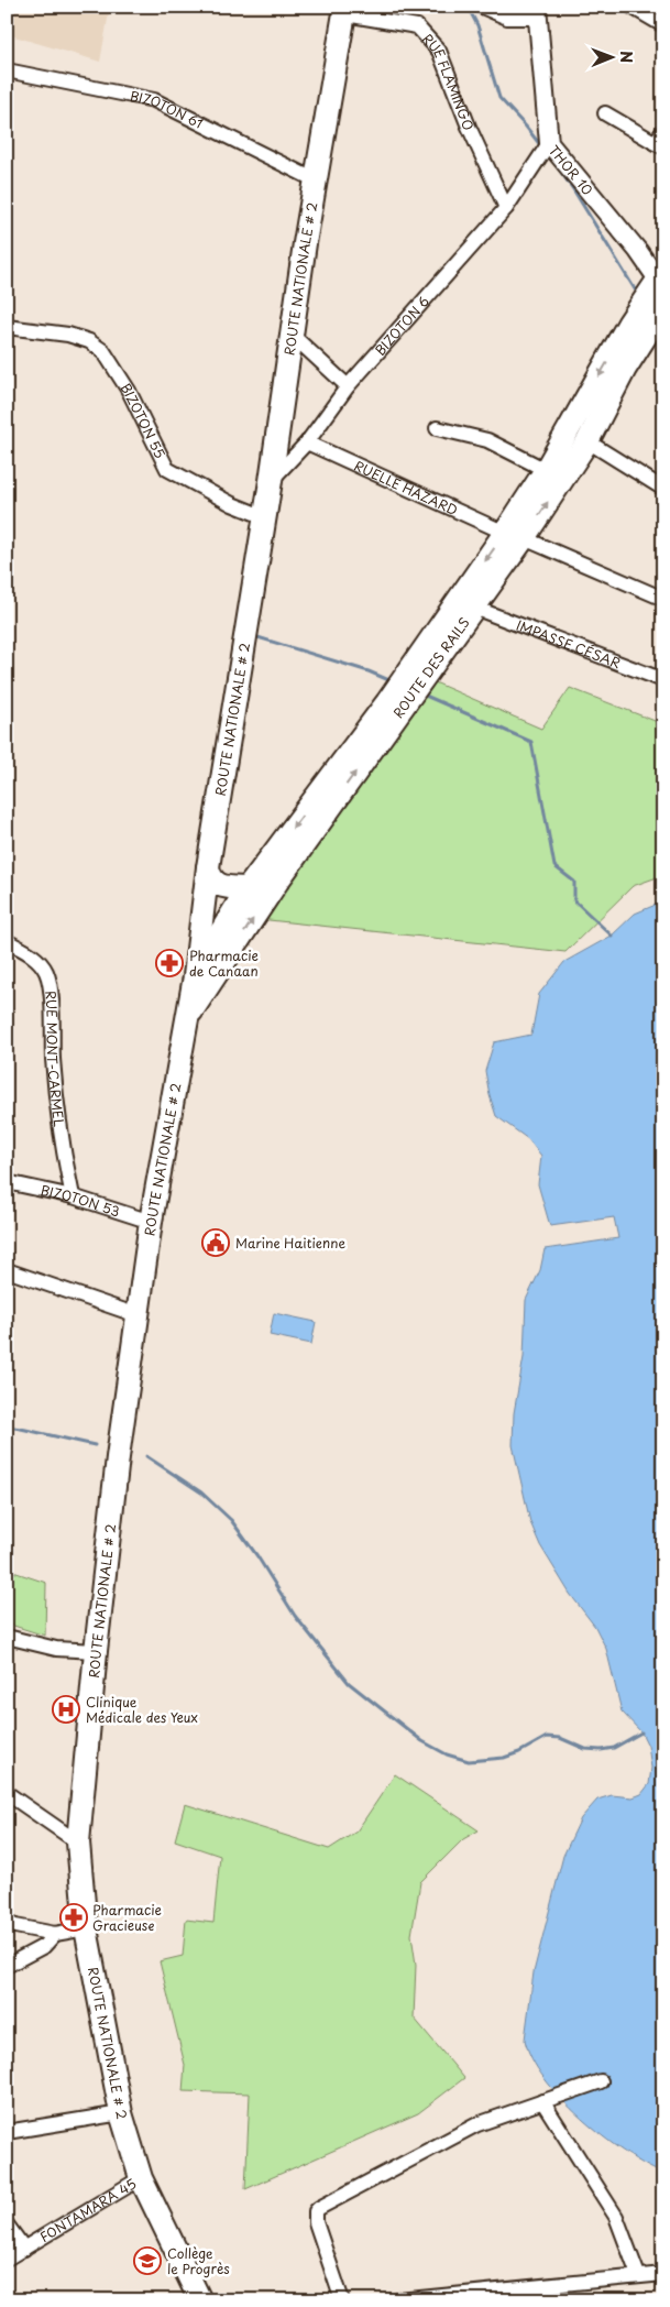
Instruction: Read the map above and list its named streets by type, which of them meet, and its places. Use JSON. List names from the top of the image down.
{
  "streets": {
    "main road": ["ROUTE NATIONALE # 2", "ROUTE DES RAILS"],
    "street": [
      "RUE FLAMINGO",
      "BIZOTON 61",
      "THOR 10",
      "BIZOTON 6",
      "BIZOTON 55",
      "RUELLE HAZARD",
      "IMPASSE CÉSAR",
      "RUE MONT-CARMEL",
      "BIZOTON 53",
      "FONTAMARA 45"
    ]
  },
  "crossings": [
    ["RUE FLAMINGO", "ROUTE NATIONALE # 2"],
    ["RUE FLAMINGO", "BIZOTON 6"],
    ["BIZOTON 61", "ROUTE NATIONALE # 2"],
    ["THOR 10", "BIZOTON 6"],
    ["THOR 10", "ROUTE DES RAILS"],
    ["ROUTE NATIONALE # 2", "BIZOTON 6"],
    ["ROUTE NATIONALE # 2", "BIZOTON 55"],
    ["ROUTE NATIONALE # 2", "ROUTE DES RAILS"],
    ["ROUTE NATIONALE # 2", "BIZOTON 53"],
    ["ROUTE NATIONALE # 2", "FONTAMARA 45"],
    ["BIZOTON 6", "RUELLE HAZARD"],
    ["RUELLE HAZARD", "ROUTE DES RAILS"],
    ["IMPASSE CÉSAR", "ROUTE DES RAILS"],
    ["RUE MONT-CARMEL", "BIZOTON 53"]
  ],
  "places": {
    "pharmacy": ["Pharmacie de Canaan", "Pharmacie Gracieuse"],
    "public building": ["Marine Haitienne"],
    "hospital": ["Clinique Médicale des Yeux"],
    "school or university": ["Collège le Progrès"]
  },
  "north": "right"
}
